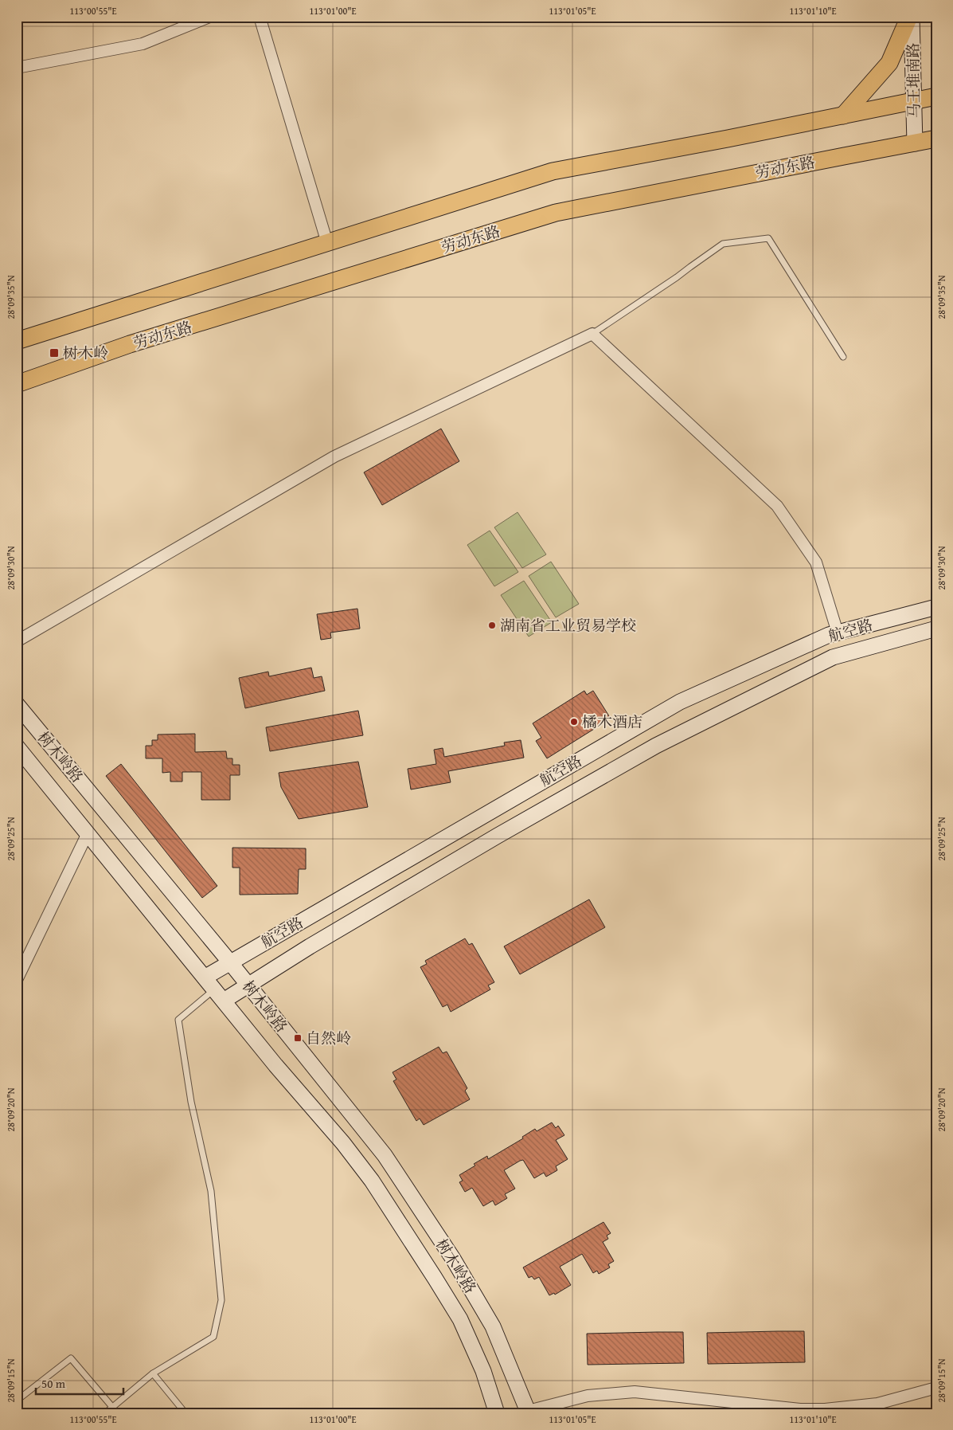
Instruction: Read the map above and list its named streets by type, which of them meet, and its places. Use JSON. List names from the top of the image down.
{
  "streets": {
    "main road": [
      "马王堆南路",
      "劳动东路",
      "航空路",
      "树木岭路"
    ]
  },
  "crossings": [
    ["马王堆南路", "劳动东路"],
    ["航空路", "树木岭路"]
  ],
  "places": {
    "transit": ["树木岭", "自然岭"],
    "other": ["湖南省工业贸易学校", "橘木酒店"]
  },
  "scale_bar": "50 m",
  "coordinates": [
    "113°00'55\"E",
    "113°01'00\"E",
    "113°01'05\"E",
    "113°01'10\"E",
    "28°09'35\"N",
    "28°09'30\"N",
    "28°09'25\"N",
    "28°09'20\"N",
    "28°09'15\"N"
  ]
}
